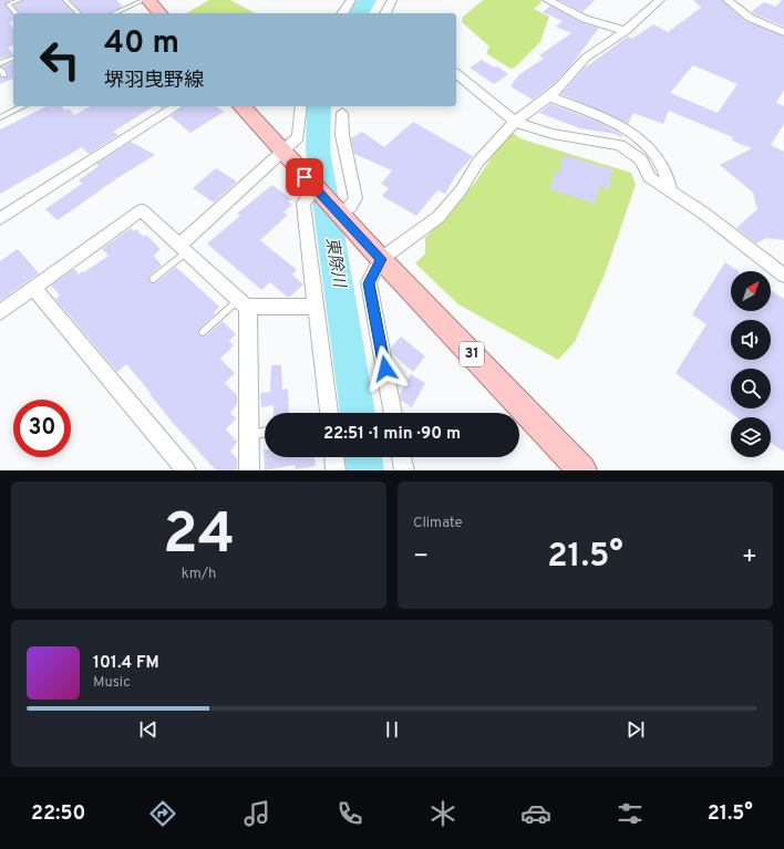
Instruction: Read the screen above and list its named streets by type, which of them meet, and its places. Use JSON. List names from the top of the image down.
{
  "streets": {
    "main road": ["31"]
  },
  "water": ["東除川"],
  "north": "top right",
  "page": {
    "turn": ["40 m", "堺羽曳野線"],
    "limit": "30",
    "trip": "22:51 · 1 min · 90 m",
    "tile": [
      ["24", "km/h"],
      "Climate"
    ],
    "heat": ["−", "21.5°", "+"],
    "song": ["101.4 FM", "Music"],
    "tabs": ["22:50", "21.5°"]
  }
}
